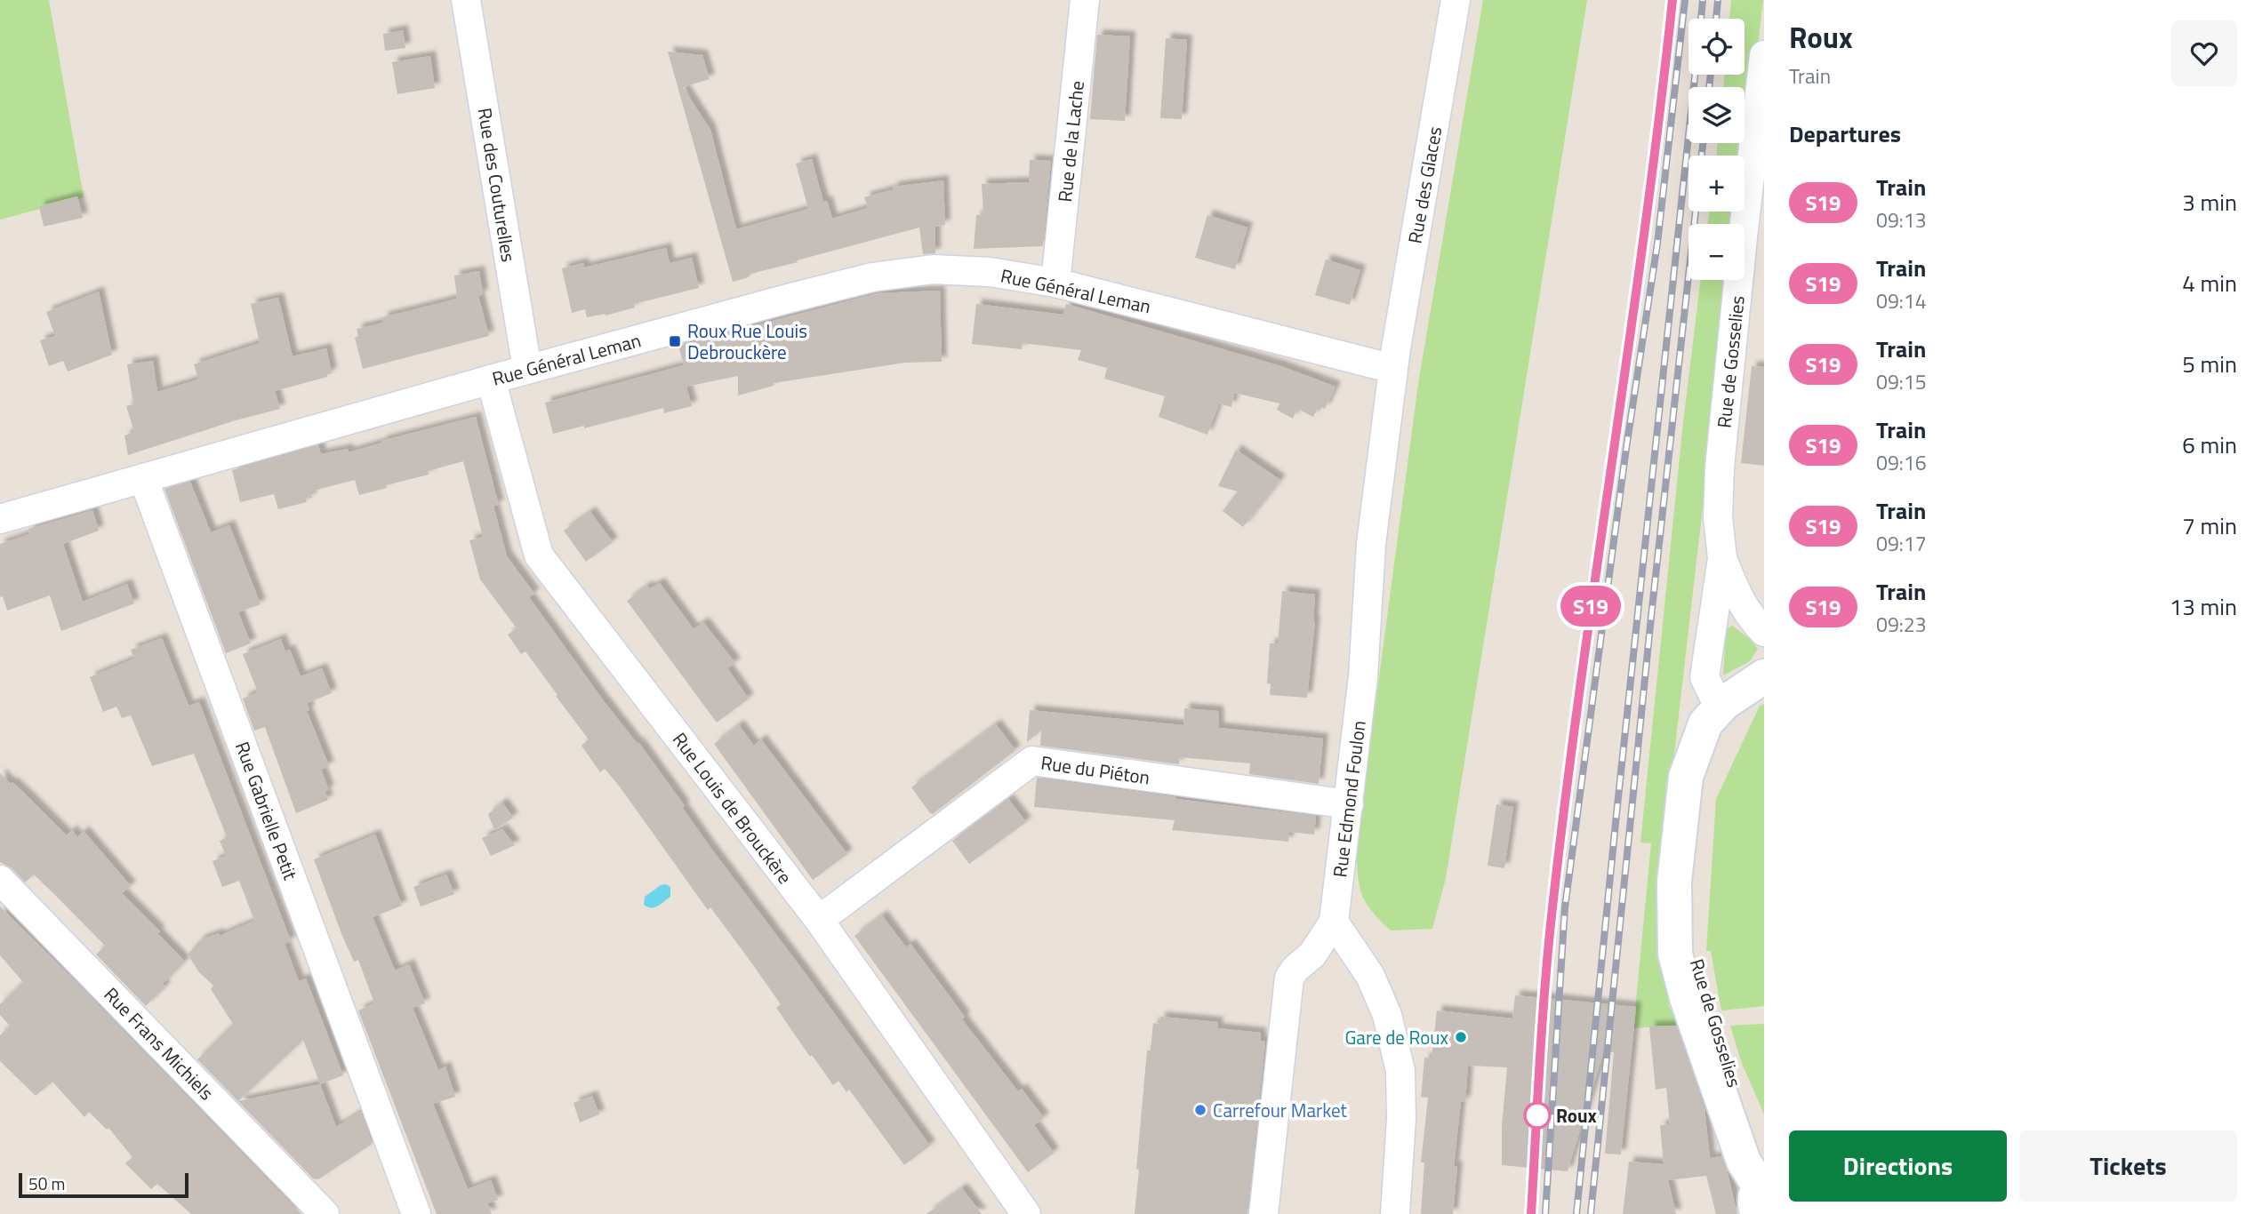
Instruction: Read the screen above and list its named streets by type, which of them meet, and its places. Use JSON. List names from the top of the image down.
{
  "streets": {
    "street": [
      "Rue de la Lache",
      "Rue des Couturelles",
      "Rue des Glaces",
      "Rue Général Leman",
      "Rue de Gosselies",
      "Rue du Piéton",
      "Rue Edmond Foulon",
      "Rue Louis de Brouckère",
      "Rue Gabrielle Petit",
      "Rue Frans Michiels"
    ]
  },
  "crossings": [
    ["Rue de la Lache", "Rue Général Leman"],
    ["Rue des Couturelles", "Rue Général Leman"],
    ["Rue des Glaces", "Rue Général Leman"],
    ["Rue des Glaces", "Rue Edmond Foulon"],
    ["Rue Général Leman", "Rue Edmond Foulon"],
    ["Rue Général Leman", "Rue Louis de Brouckère"],
    ["Rue Général Leman", "Rue Gabrielle Petit"],
    ["Rue du Piéton", "Rue Edmond Foulon"],
    ["Rue du Piéton", "Rue Louis de Brouckère"]
  ],
  "places": {
    "transit": ["Roux Rue Louis Debrouckère"],
    "other": ["Gare de Roux", "Carrefour Market", "Roux"]
  },
  "scale_bar": "50 m",
  "page": {
    "on_map": "S19",
    "heading": [
      ["Roux", "Train"],
      "Departures"
    ],
    "map_buttons": ["+", "−"],
    "list": [
      {
        "mark": "S19",
        "name": "Train",
        "note": "09:13",
        "value": "3 min"
      },
      {
        "mark": "S19",
        "name": "Train",
        "note": "09:14",
        "value": "4 min"
      },
      {
        "mark": "S19",
        "name": "Train",
        "note": "09:15",
        "value": "5 min"
      },
      {
        "mark": "S19",
        "name": "Train",
        "note": "09:16",
        "value": "6 min"
      },
      {
        "mark": "S19",
        "name": "Train",
        "note": "09:17",
        "value": "7 min"
      },
      {
        "mark": "S19",
        "name": "Train",
        "note": "09:23",
        "value": "13 min"
      }
    ],
    "buttons": ["Directions", "Tickets"],
    "scale": "50 m"
  }
}
